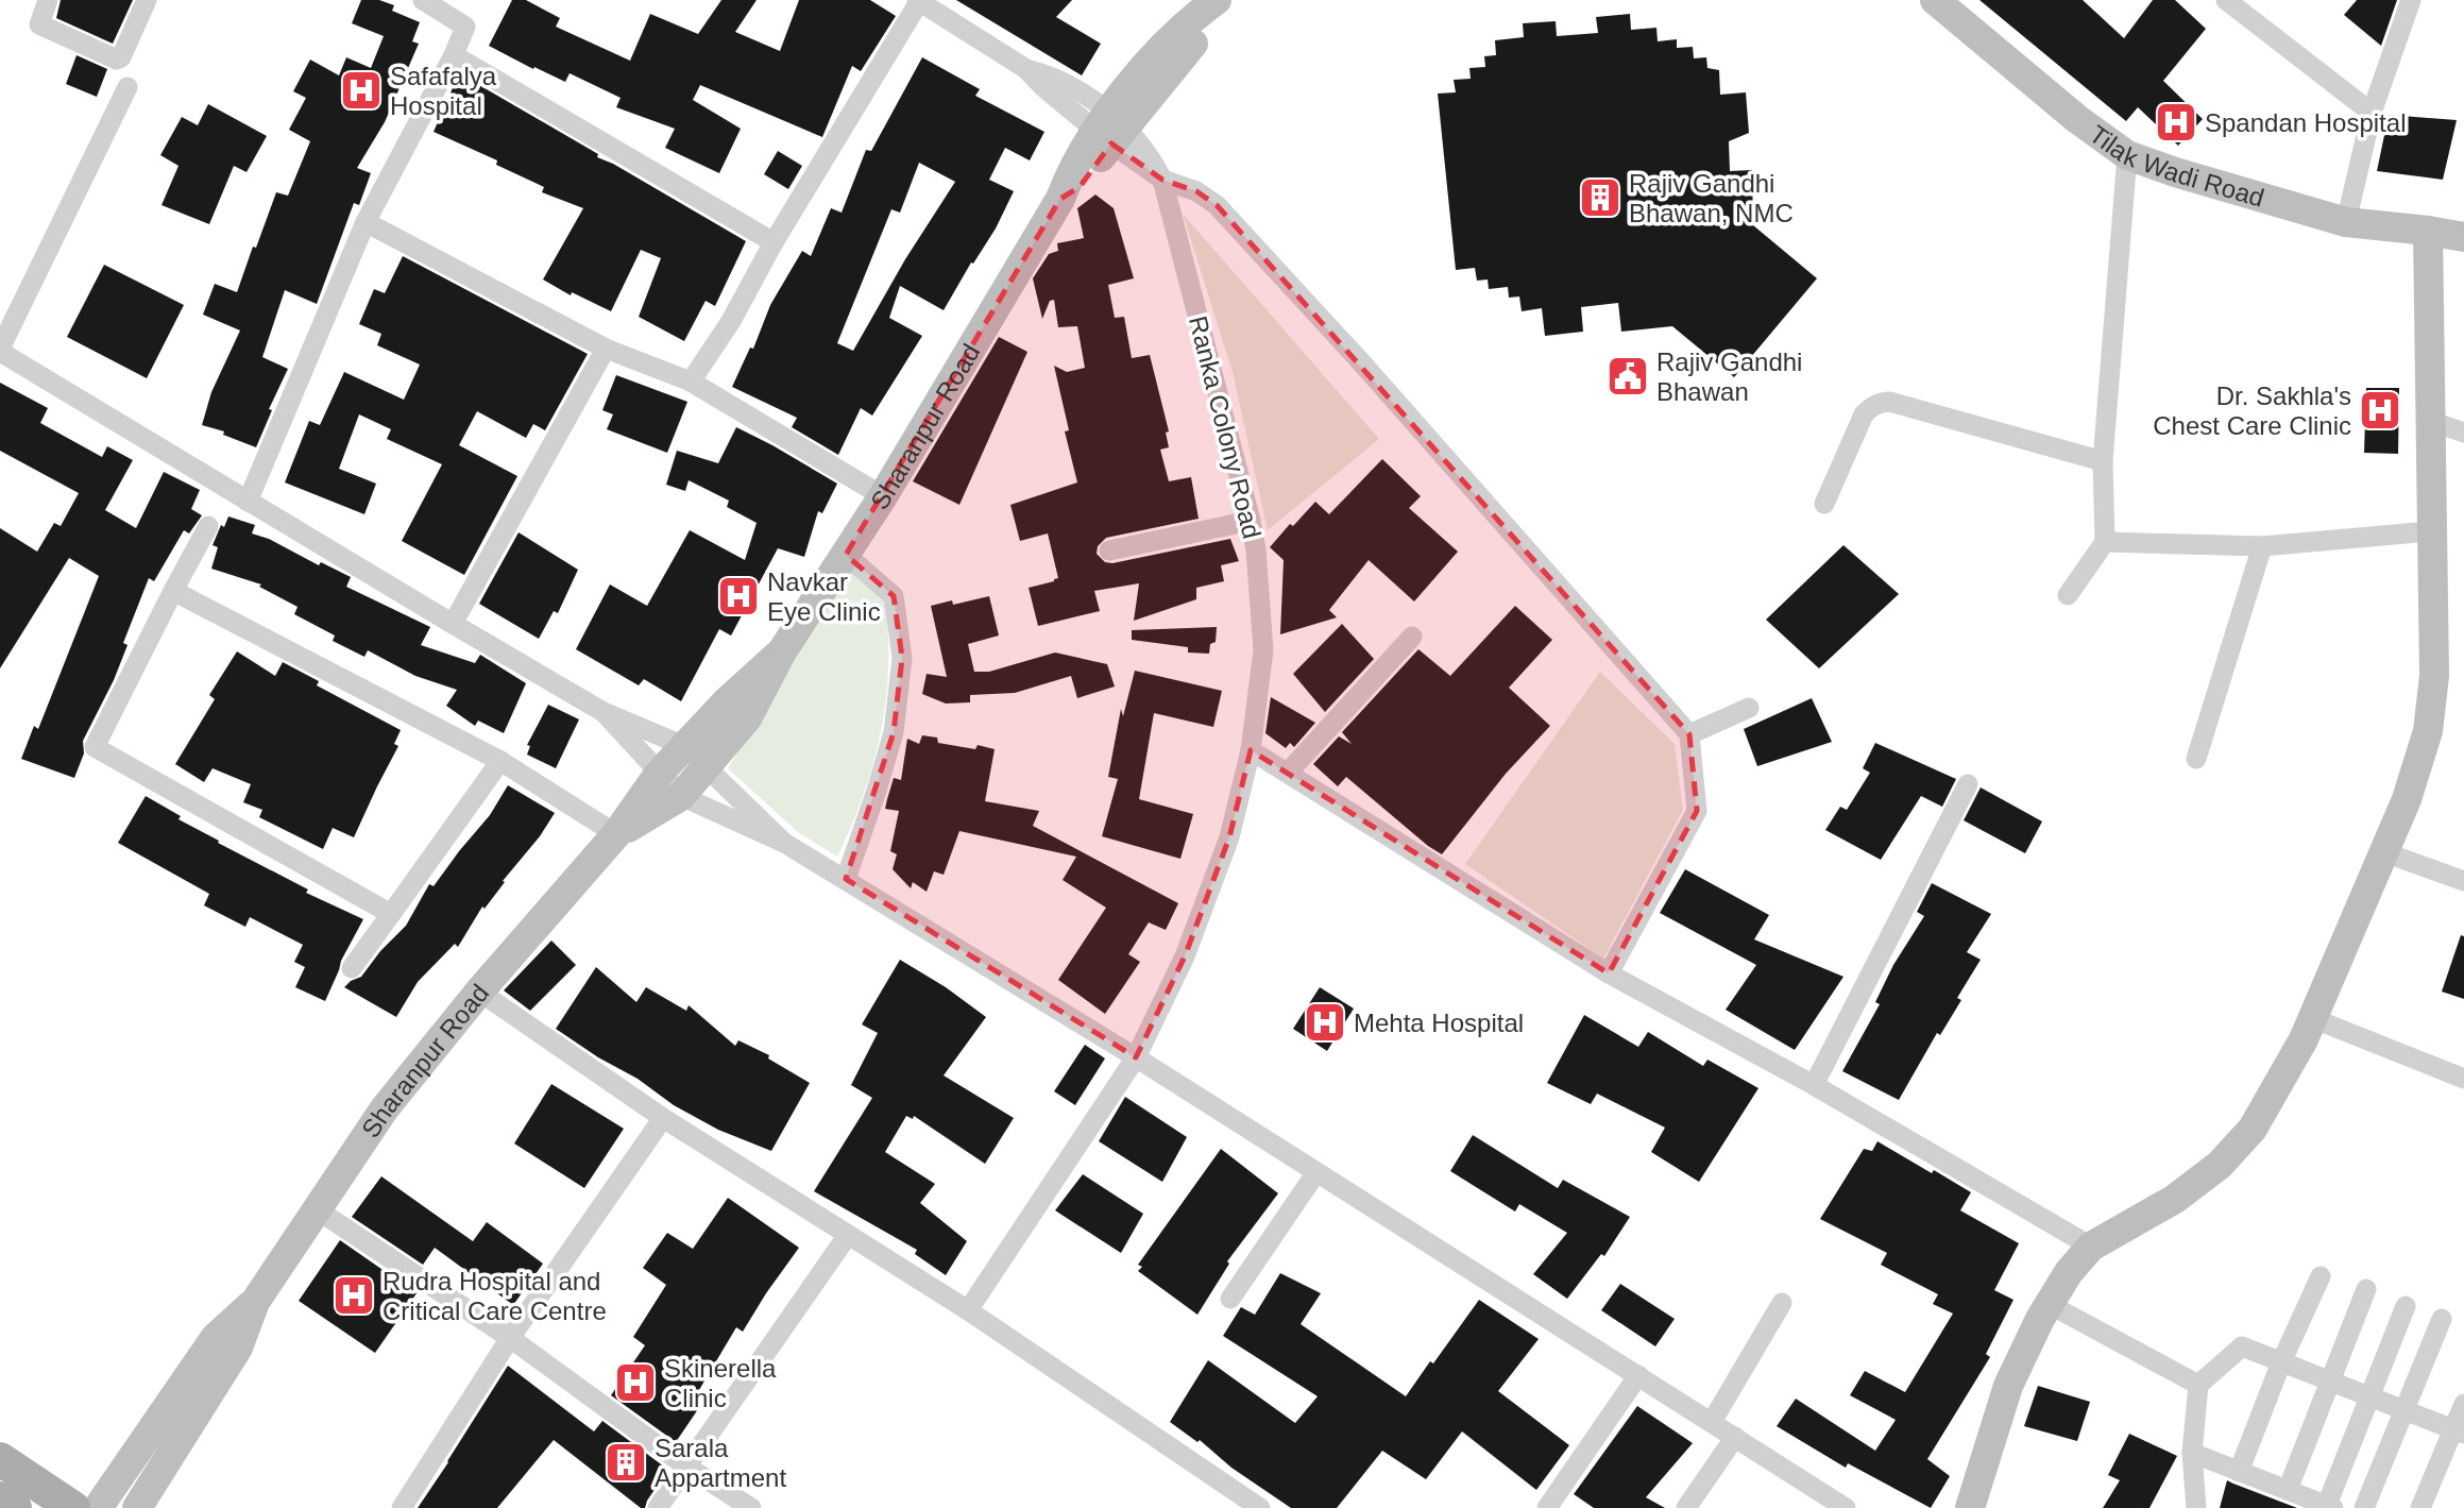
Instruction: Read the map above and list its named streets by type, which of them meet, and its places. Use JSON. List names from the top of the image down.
{
  "streets": {
    "main road": ["Tilak Wadi Road", "Sharanpur Road"],
    "street": ["Ranka Colony Road"]
  },
  "crossings": [
    ["Sharanpur Road", "Ranka Colony Road"]
  ],
  "places": {
    "hospital": [
      "Safafalya Hospital",
      "Spandan Hospital",
      "Dr. Sakhla's Chest Care Clinic",
      "Navkar Eye Clinic",
      "Mehta Hospital",
      "Rudra Hospital and Critical Care Centre",
      "Skinerella Clinic"
    ],
    "building": ["Rajiv Gandhi Bhawan, NMC", "Sarala Appartment"],
    "public building": ["Rajiv Gandhi Bhawan"]
  }
}
